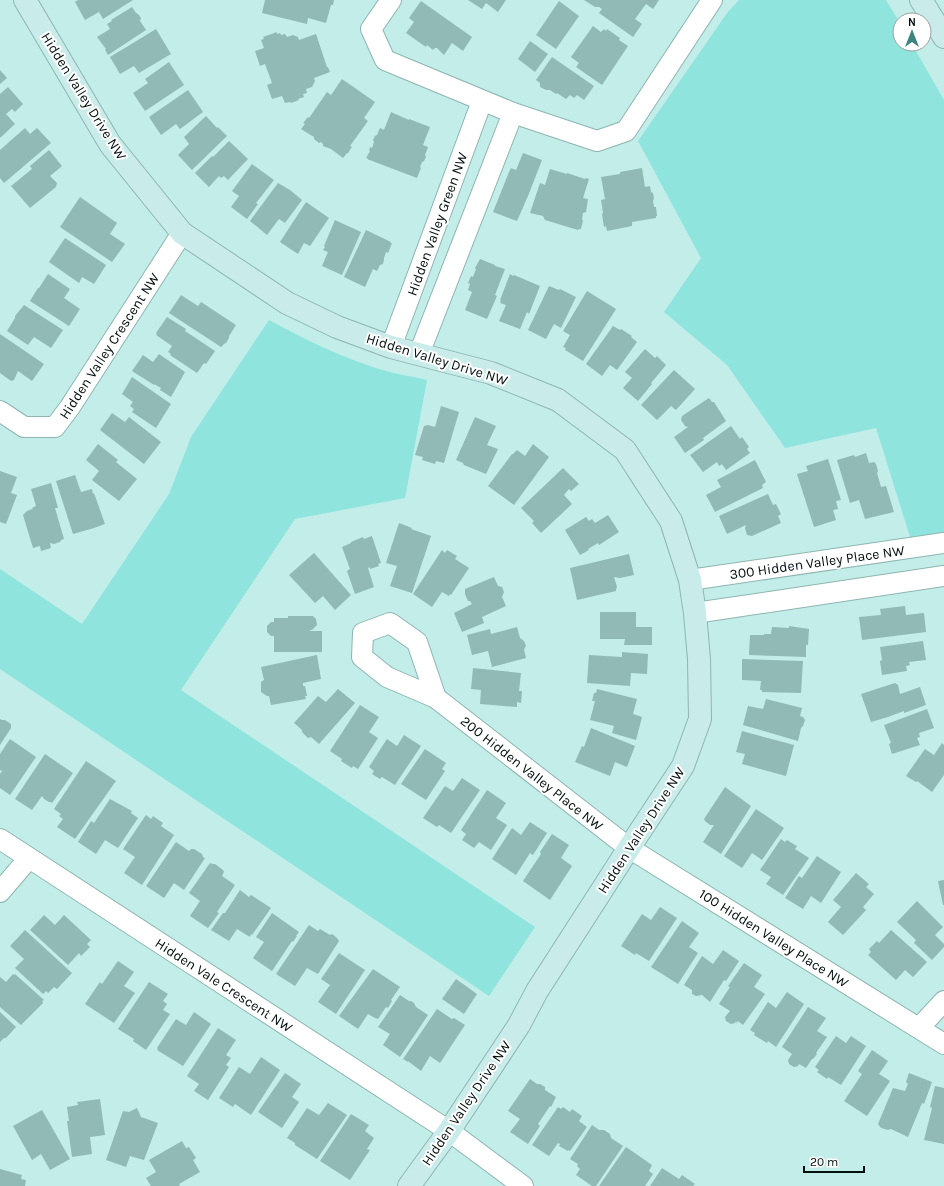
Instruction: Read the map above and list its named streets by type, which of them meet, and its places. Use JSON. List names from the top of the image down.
{
  "streets": {
    "street": [
      "Hidden Valley Drive NW",
      "Hidden Valley Green NW",
      "Hidden Valley Crescent NW",
      "300 Hidden Valley Place NW",
      "200 Hidden Valley Place NW",
      "100 Hidden Valley Place NW",
      "Hidden Vale Crescent NW"
    ]
  },
  "crossings": [
    ["Hidden Valley Drive NW", "Hidden Valley Green NW"],
    ["Hidden Valley Drive NW", "Hidden Valley Crescent NW"],
    ["Hidden Valley Drive NW", "300 Hidden Valley Place NW"],
    ["Hidden Valley Drive NW", "200 Hidden Valley Place NW"],
    ["Hidden Valley Drive NW", "100 Hidden Valley Place NW"],
    ["Hidden Valley Drive NW", "Hidden Vale Crescent NW"],
    ["200 Hidden Valley Place NW", "100 Hidden Valley Place NW"]
  ],
  "scale_bar": "20 m",
  "north": "top"
}
